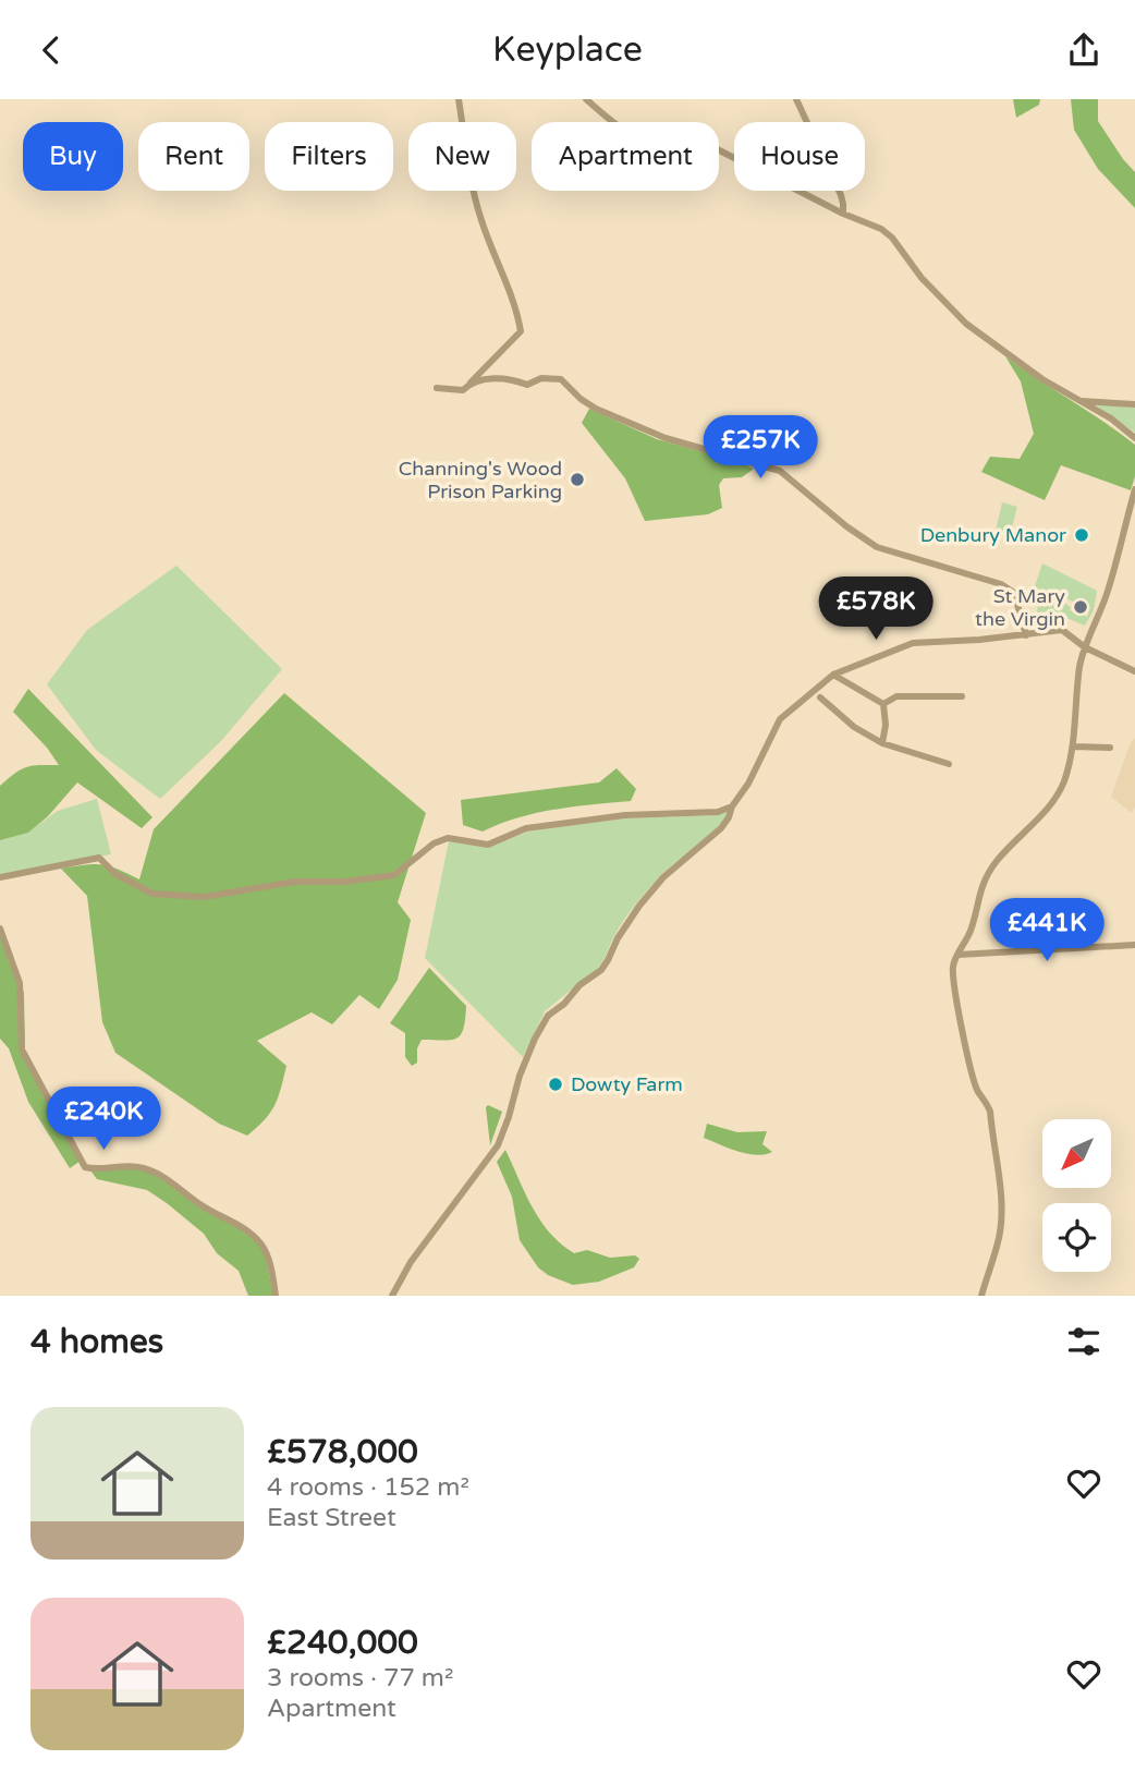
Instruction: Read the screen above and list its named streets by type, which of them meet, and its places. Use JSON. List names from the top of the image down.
{
  "places": [
    "Channing's Wood Prison Parking",
    "Denbury Manor",
    "St Mary the Virgin",
    "Dowty Farm"
  ],
  "north": "bottom left",
  "page": {
    "header": "Keyplace",
    "chip": [
      "Buy",
      "Rent",
      "Filters",
      "New",
      "Apartment",
      "House"
    ],
    "price": [
      "£257K",
      "£578K",
      "£441K",
      "£240K"
    ],
    "heading": "4 homes",
    "list": [
      {
        "name": "£578,000",
        "note": "4 rooms · 152 m² · East Street"
      },
      {
        "name": "£240,000",
        "note": "3 rooms · 77 m² · Apartment"
      }
    ]
  }
}
